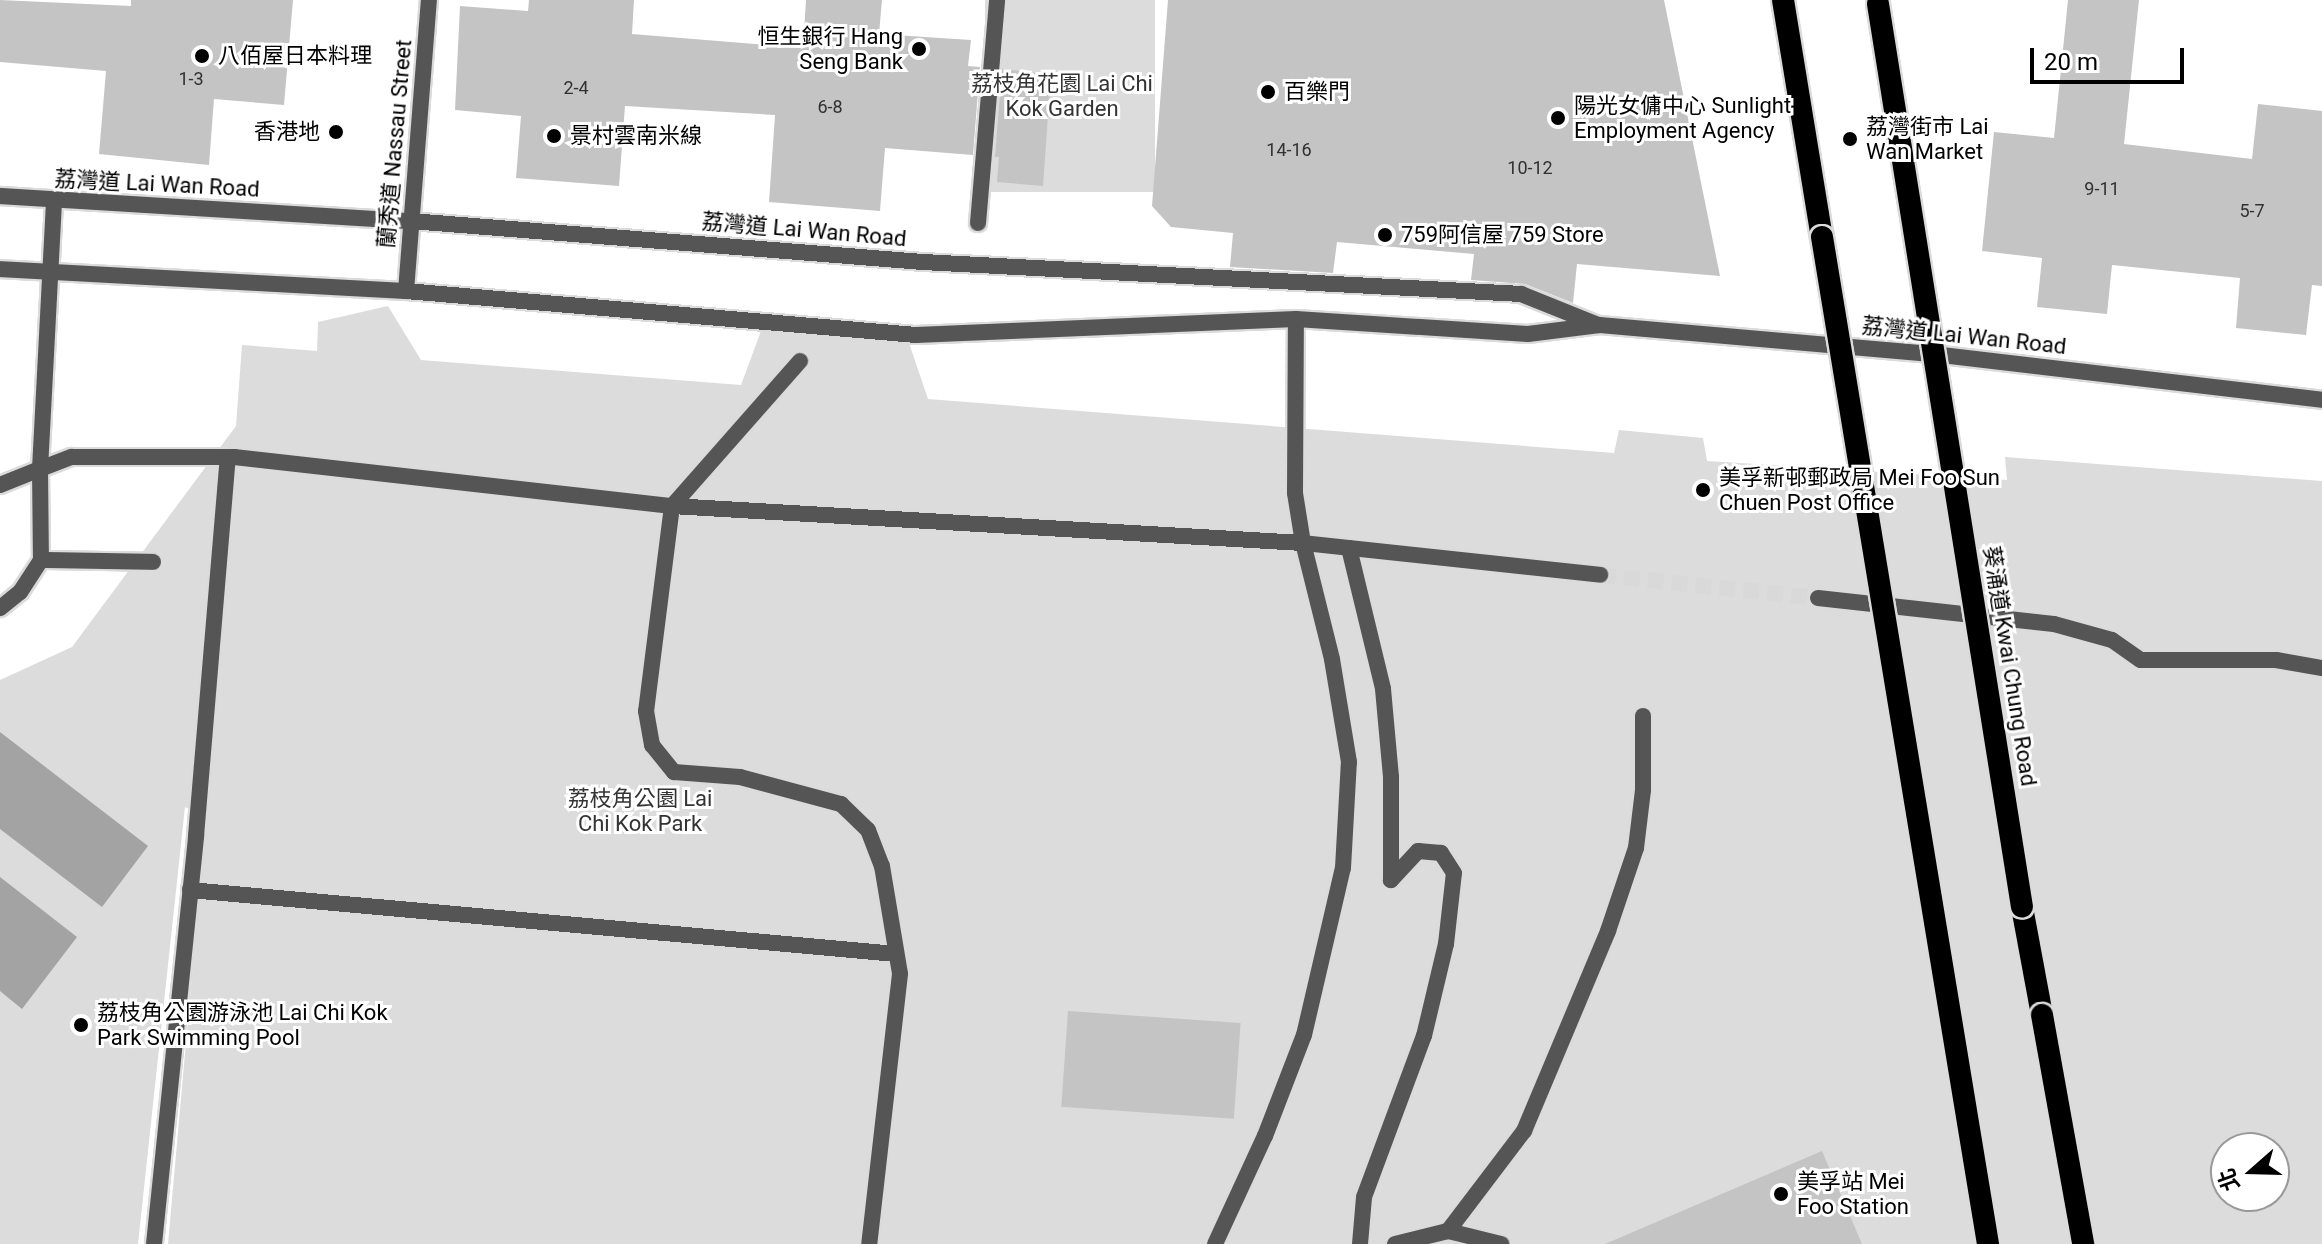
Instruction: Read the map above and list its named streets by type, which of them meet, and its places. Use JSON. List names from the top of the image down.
{
  "streets": {
    "highway": ["葵涌道 Kwai Chung Road"],
    "street": ["蘭秀道 Nassau Street", "荔灣道 Lai Wan Road"]
  },
  "crossings": [
    ["蘭秀道 Nassau Street", "荔灣道 Lai Wan Road"]
  ],
  "parks": ["荔枝角花園 Lai Chi Kok Garden", "荔枝角公園 Lai Chi Kok Park"],
  "places": [
    "恒生銀行 Hang Seng Bank",
    "八佰屋日本料理",
    "百樂門",
    "陽光女傭中心 Sunlight Employment Agency",
    "香港地",
    "景村雲南米線",
    "荔灣街市 Lai Wan Market",
    "759阿信屋 759 Store",
    "美孚新邨郵政局 Mei Foo Sun Chuen Post Office",
    "荔枝角公園游泳池 Lai Chi Kok Park Swimming Pool",
    "美孚站 Mei Foo Station"
  ],
  "house_numbers": [
    "1-3",
    "2-4",
    "6-8",
    "14-16",
    "10-12",
    "9-11",
    "5-7"
  ],
  "scale_bar": "20 m",
  "north": "left"
}
